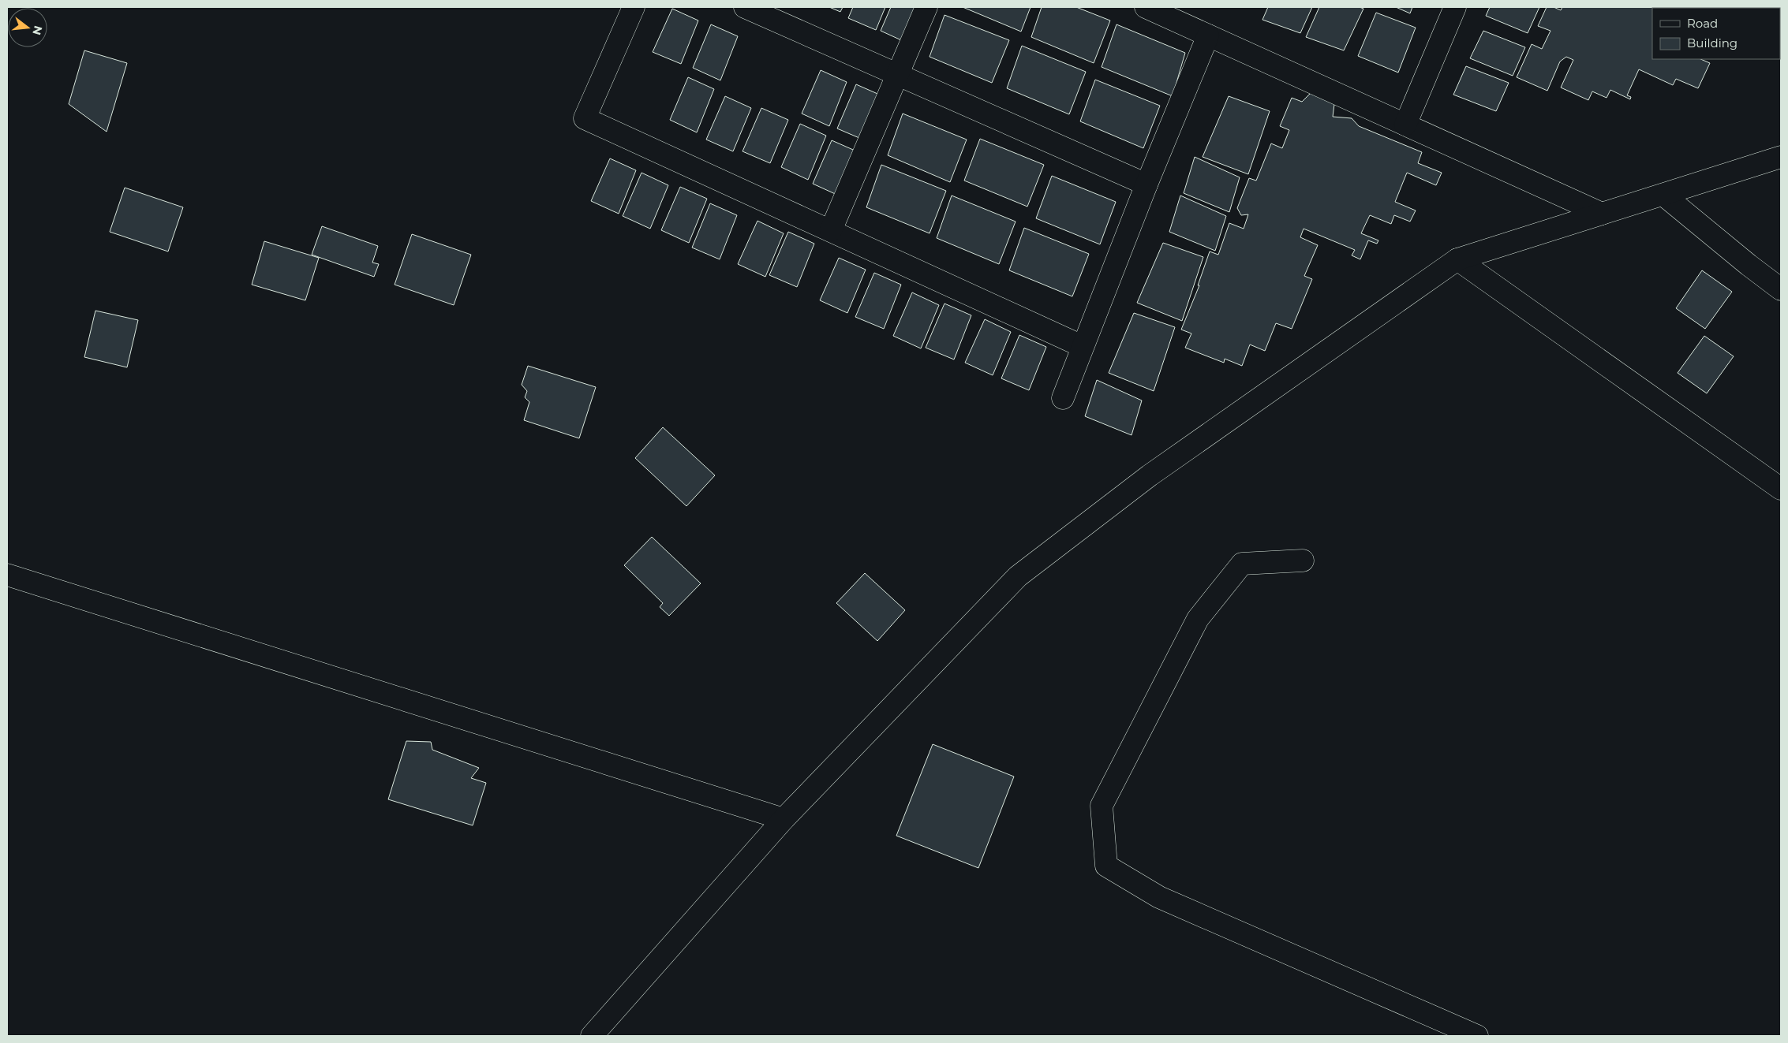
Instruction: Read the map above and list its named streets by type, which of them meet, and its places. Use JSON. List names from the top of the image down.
{
  "legend": ["Road", "Building"],
  "north": "right"
}
